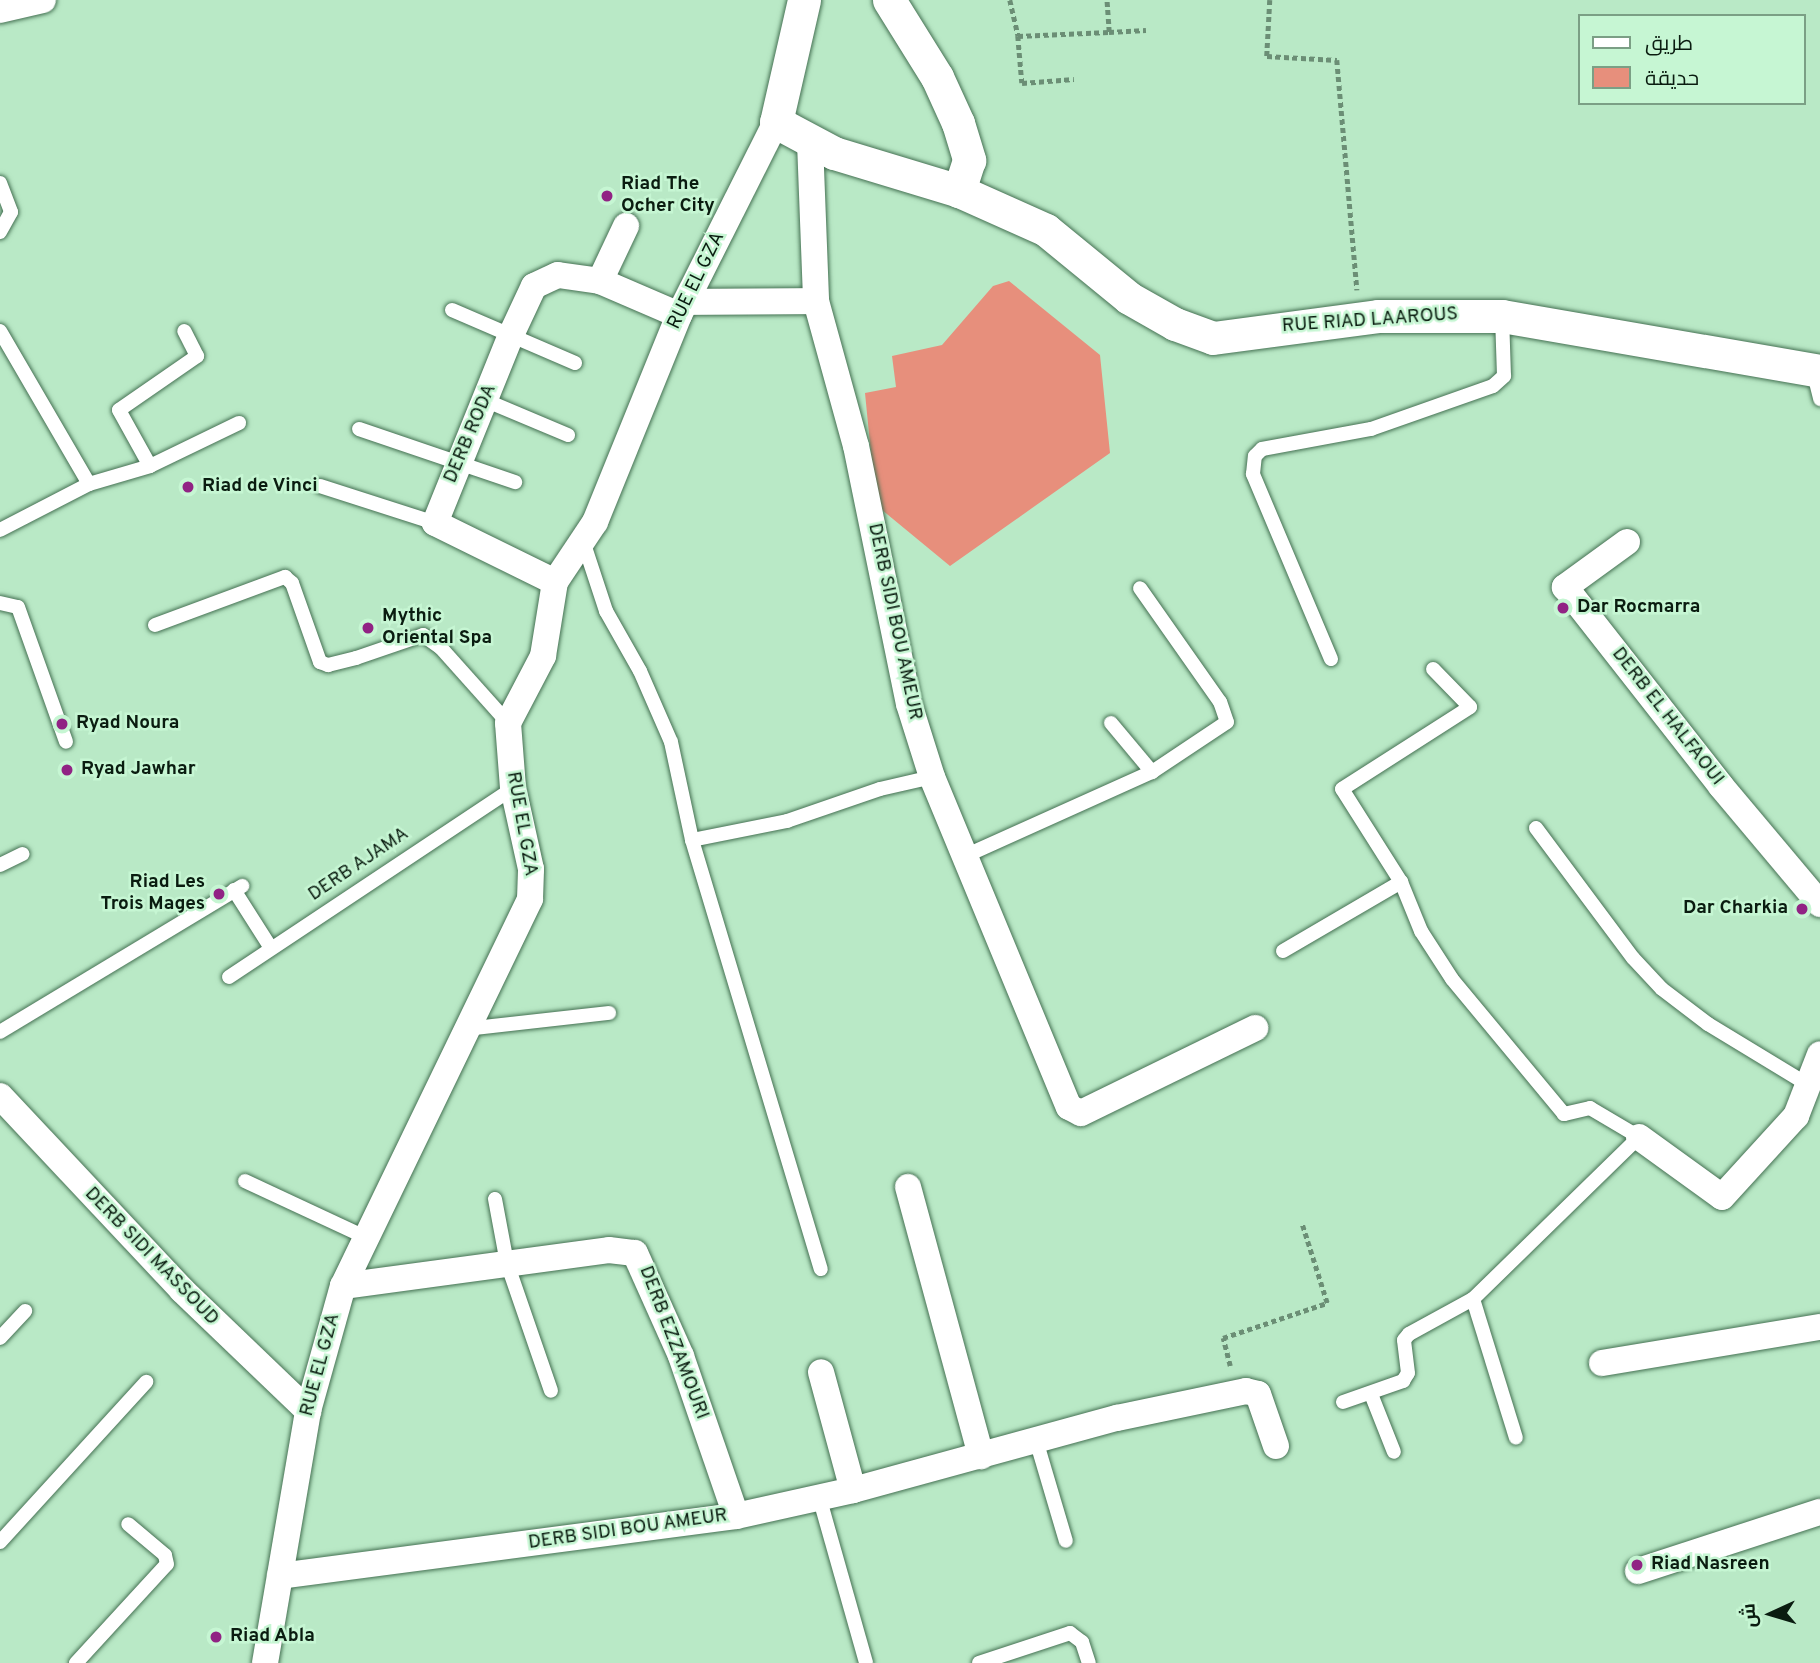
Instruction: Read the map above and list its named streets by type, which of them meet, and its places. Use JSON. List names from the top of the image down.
{
  "streets": {
    "street": [
      "RUE EL GZA",
      "RUE RIAD LAAROUS",
      "DERB RODA",
      "DERB SIDI BOU AMEUR",
      "DERB EL HALFAOUI",
      "DERB SIDI MASSOUD",
      "DERB EZZAMOURI"
    ],
    "lane": ["DERB AJAMA"]
  },
  "crossings": [
    ["RUE EL GZA", "RUE RIAD LAAROUS"],
    ["RUE EL GZA", "DERB RODA"],
    ["RUE EL GZA", "DERB SIDI BOU AMEUR"],
    ["RUE EL GZA", "DERB AJAMA"],
    ["RUE EL GZA", "DERB SIDI MASSOUD"],
    ["RUE EL GZA", "DERB EZZAMOURI"],
    ["RUE RIAD LAAROUS", "DERB SIDI BOU AMEUR"],
    ["DERB SIDI BOU AMEUR", "DERB EZZAMOURI"]
  ],
  "places": [
    "Riad The Ocher City",
    "Riad de Vinci",
    "Dar Rocmarra",
    "Mythic Oriental Spa",
    "Ryad Noura",
    "Ryad Jawhar",
    "Riad Les Trois Mages",
    "Dar Charkia",
    "Riad Nasreen",
    "Riad Abla"
  ],
  "legend": ["طريق", "حديقة"],
  "north": "left"
}
